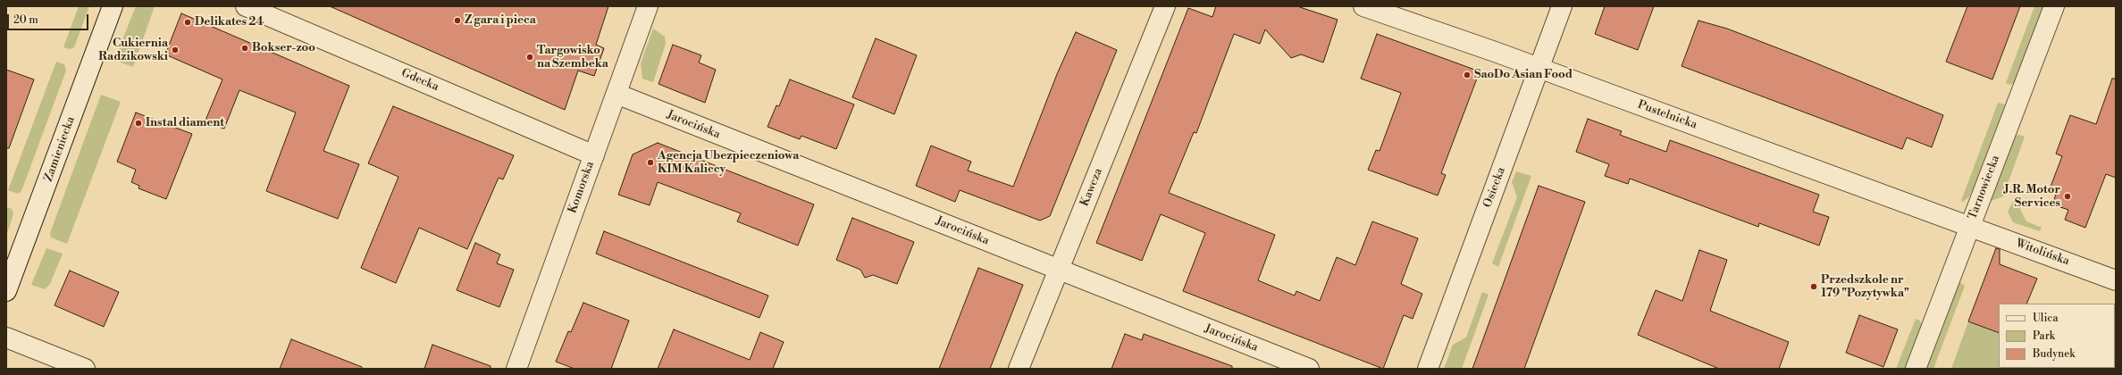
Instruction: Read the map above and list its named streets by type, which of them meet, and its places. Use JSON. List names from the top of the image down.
{
  "streets": {
    "street": [
      "Gdecka",
      "Pustelnicka",
      "Jarocińska",
      "Zamieniecka",
      "Komorska",
      "Kawcza",
      "Osiecka",
      "Tarnowiecka",
      "Witolińska"
    ]
  },
  "crossings": [
    ["Gdecka", "Komorska"],
    ["Pustelnicka", "Osiecka"],
    ["Pustelnicka", "Tarnowiecka"],
    ["Pustelnicka", "Witolińska"],
    ["Jarocińska", "Komorska"],
    ["Jarocińska", "Kawcza"],
    ["Tarnowiecka", "Witolińska"]
  ],
  "places": [
    "Z gara i pieca",
    "Delikates 24",
    "Bokser-zoo",
    "Cukiernia Radzikowski",
    "Targowisko na Szembeka",
    "SaoDo Asian Food",
    "Instal diament",
    "Agencja Ubezpieczeniowa KIM Kaliccy",
    "J.R. Motor Services",
    "Przedszkole nr 179 \"Pozytywka\""
  ],
  "legend": ["Ulica", "Park", "Budynek"],
  "scale_bar": "20 m"
}
